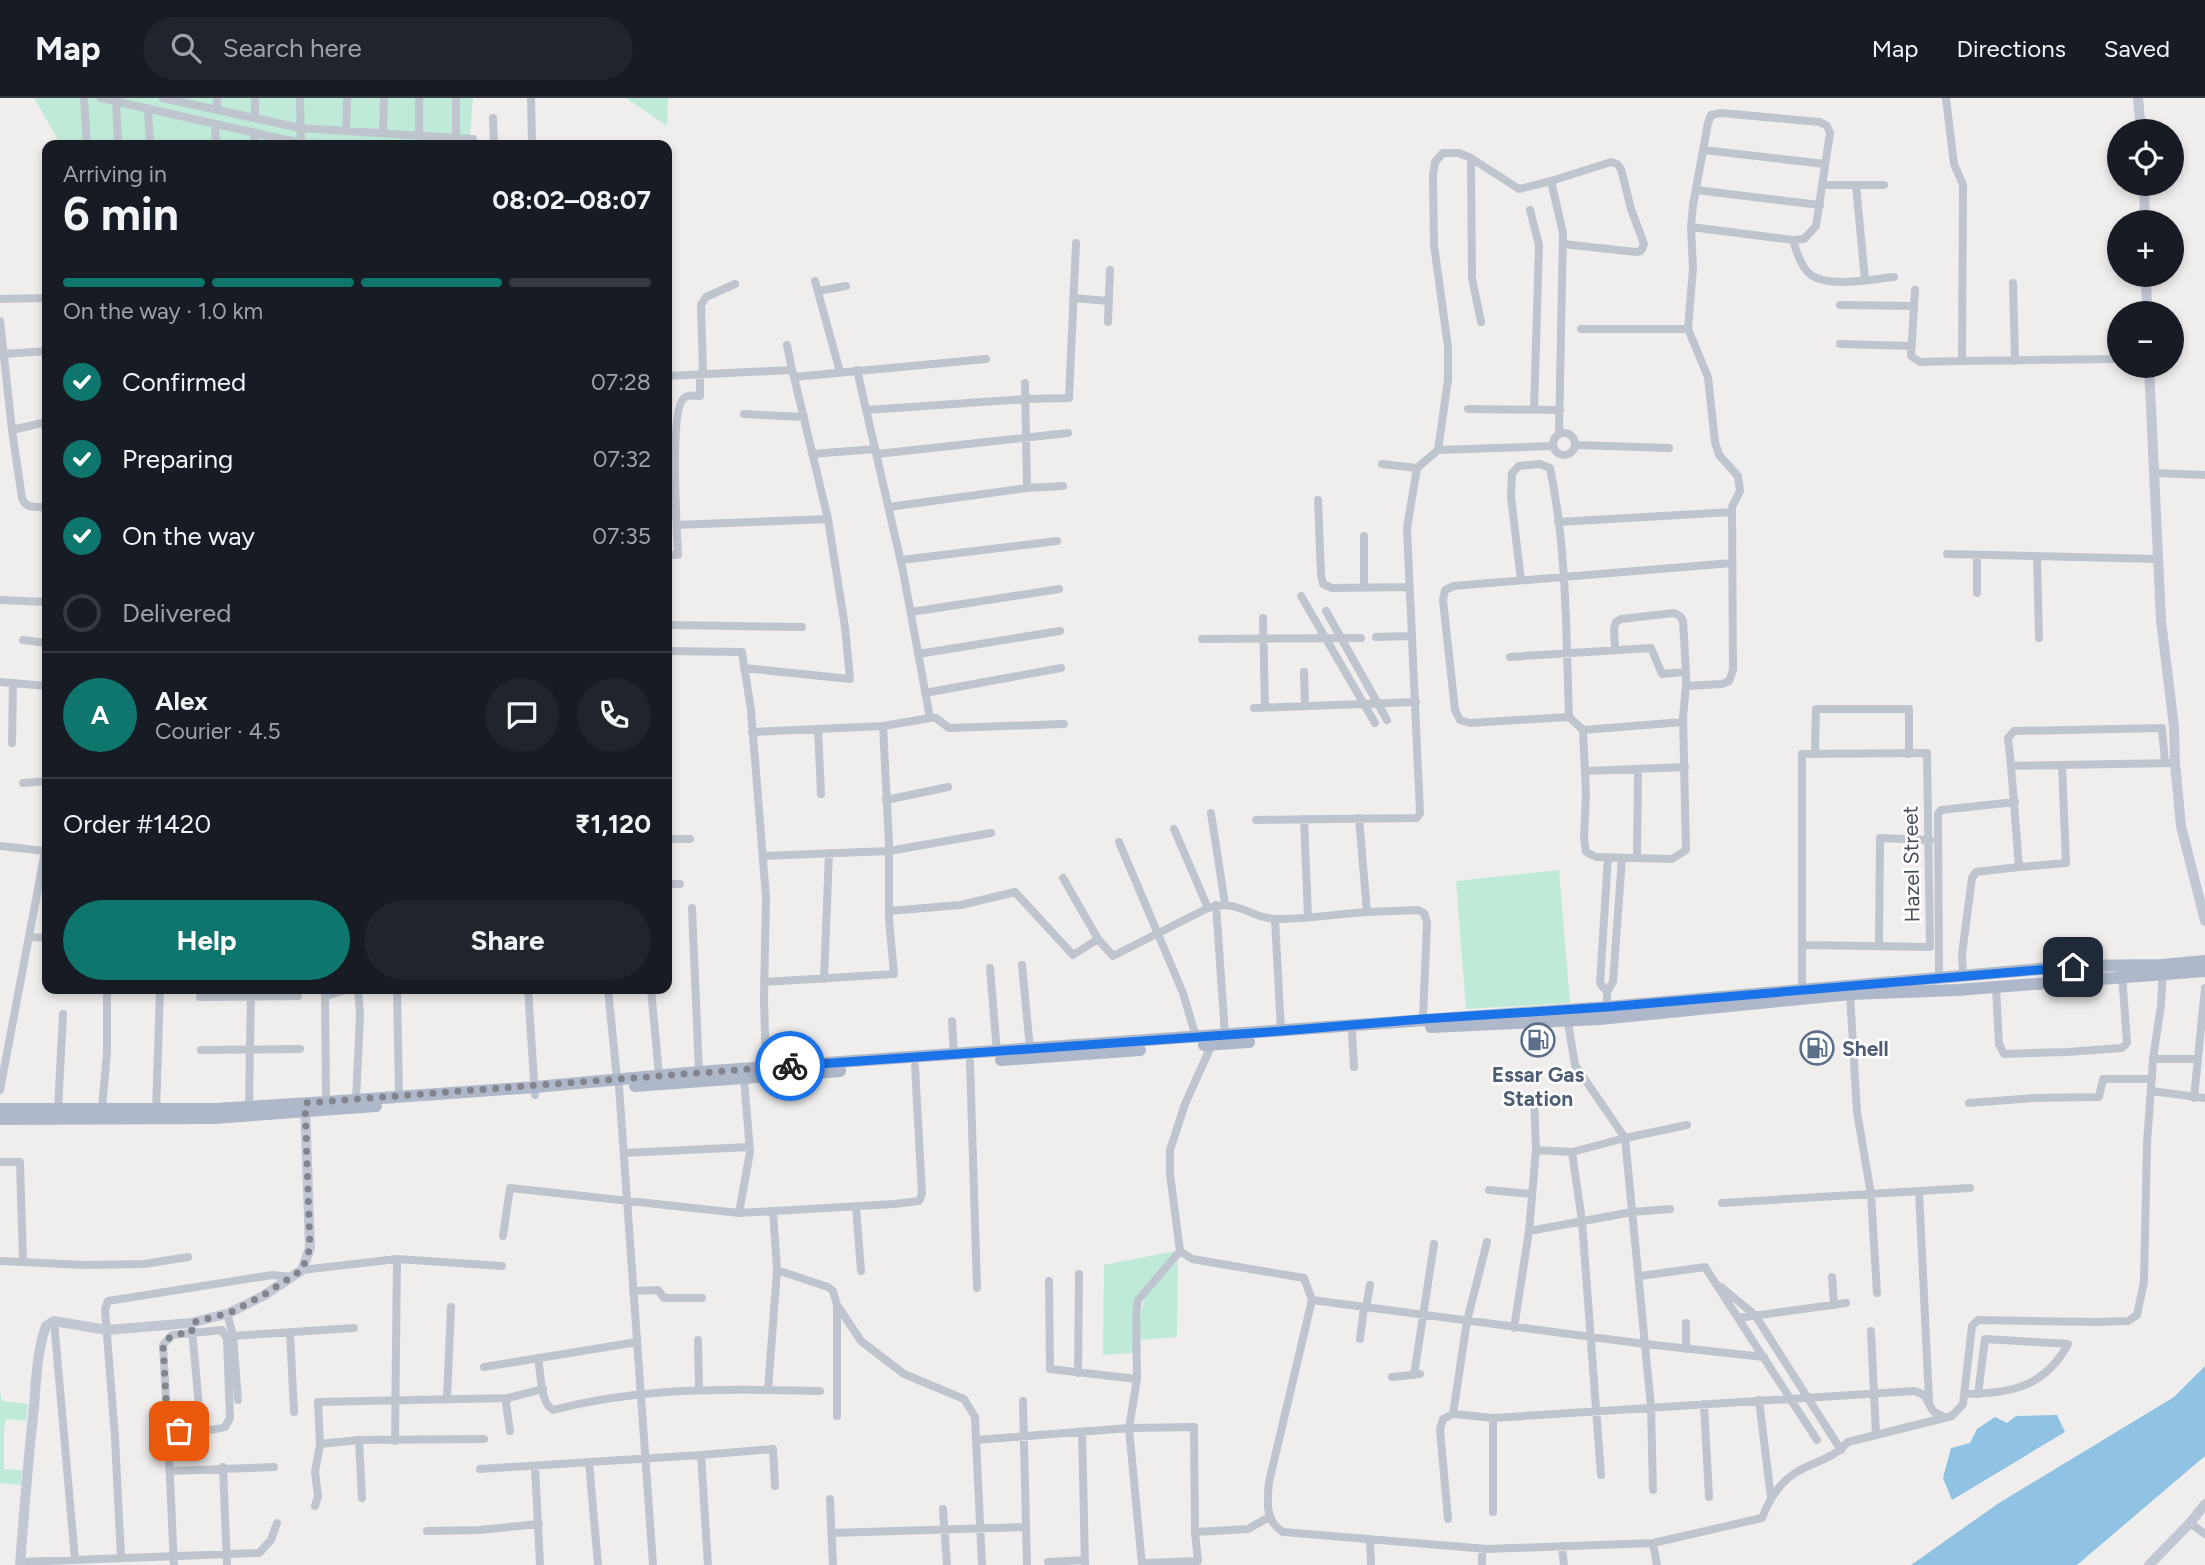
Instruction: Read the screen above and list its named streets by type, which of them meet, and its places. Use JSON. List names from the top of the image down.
{
  "streets": {
    "street": ["Hazel Street"]
  },
  "places": {
    "fuel station": ["Essar Gas Station", "Shell"]
  },
  "page": {
    "header": "Map",
    "search": "Search here",
    "nav": ["Map", "Directions", "Saved"],
    "map_buttons": ["+", "−"],
    "heading": ["6 min", "Arriving in", "08:02–08:07"],
    "panel": [
      "Alex",
      "Courier · 4.5",
      "Order #1420",
      "₹1,120"
    ],
    "bar": "On the way · 1.0 km",
    "list": [
      ["Confirmed", "07:28"],
      ["Preparing", "07:32"],
      ["On the way", "07:35"],
      "Delivered"
    ],
    "round": "A",
    "buttons": ["Help", "Share"]
  }
}
